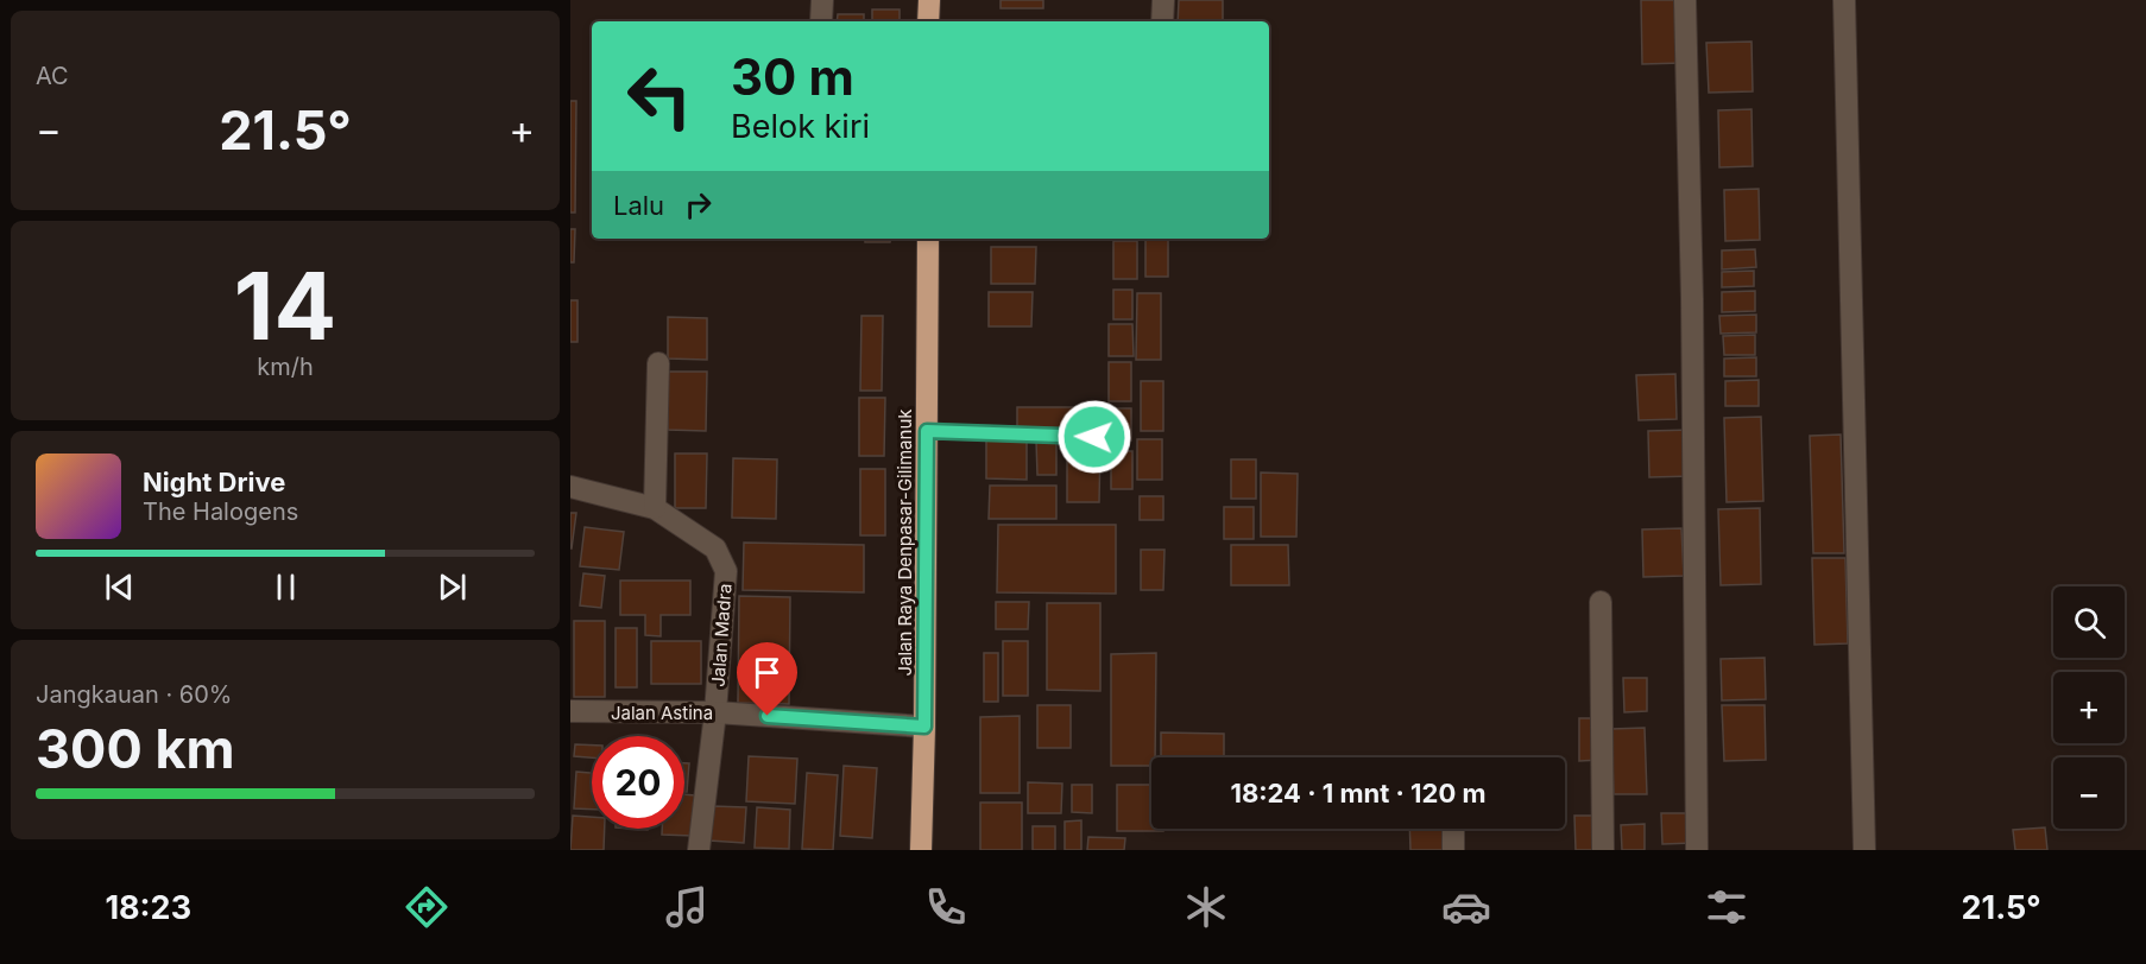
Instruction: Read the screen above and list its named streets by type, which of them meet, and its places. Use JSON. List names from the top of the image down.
{
  "streets": {
    "highway": ["Jalan Raya Denpasar-Gilimanuk"],
    "street": ["Jalan Madra", "Jalan Astina"]
  },
  "crossings": [
    ["Jalan Raya Denpasar-Gilimanuk", "Jalan Astina"],
    ["Jalan Madra", "Jalan Astina"]
  ],
  "page": {
    "tile": [
      "AC",
      ["14", "km/h"],
      ["Jangkauan · 60%", "300 km"]
    ],
    "turn": ["30 m", "Belok kiri"],
    "heat": ["−", "21.5°", "+"],
    "then": "Lalu",
    "song": ["Night Drive", "The Halogens"],
    "map_buttons": ["+", "−"],
    "limit": "20",
    "trip": "18:24 · 1 mnt · 120 m",
    "tabs": ["18:23", "21.5°"]
  }
}
